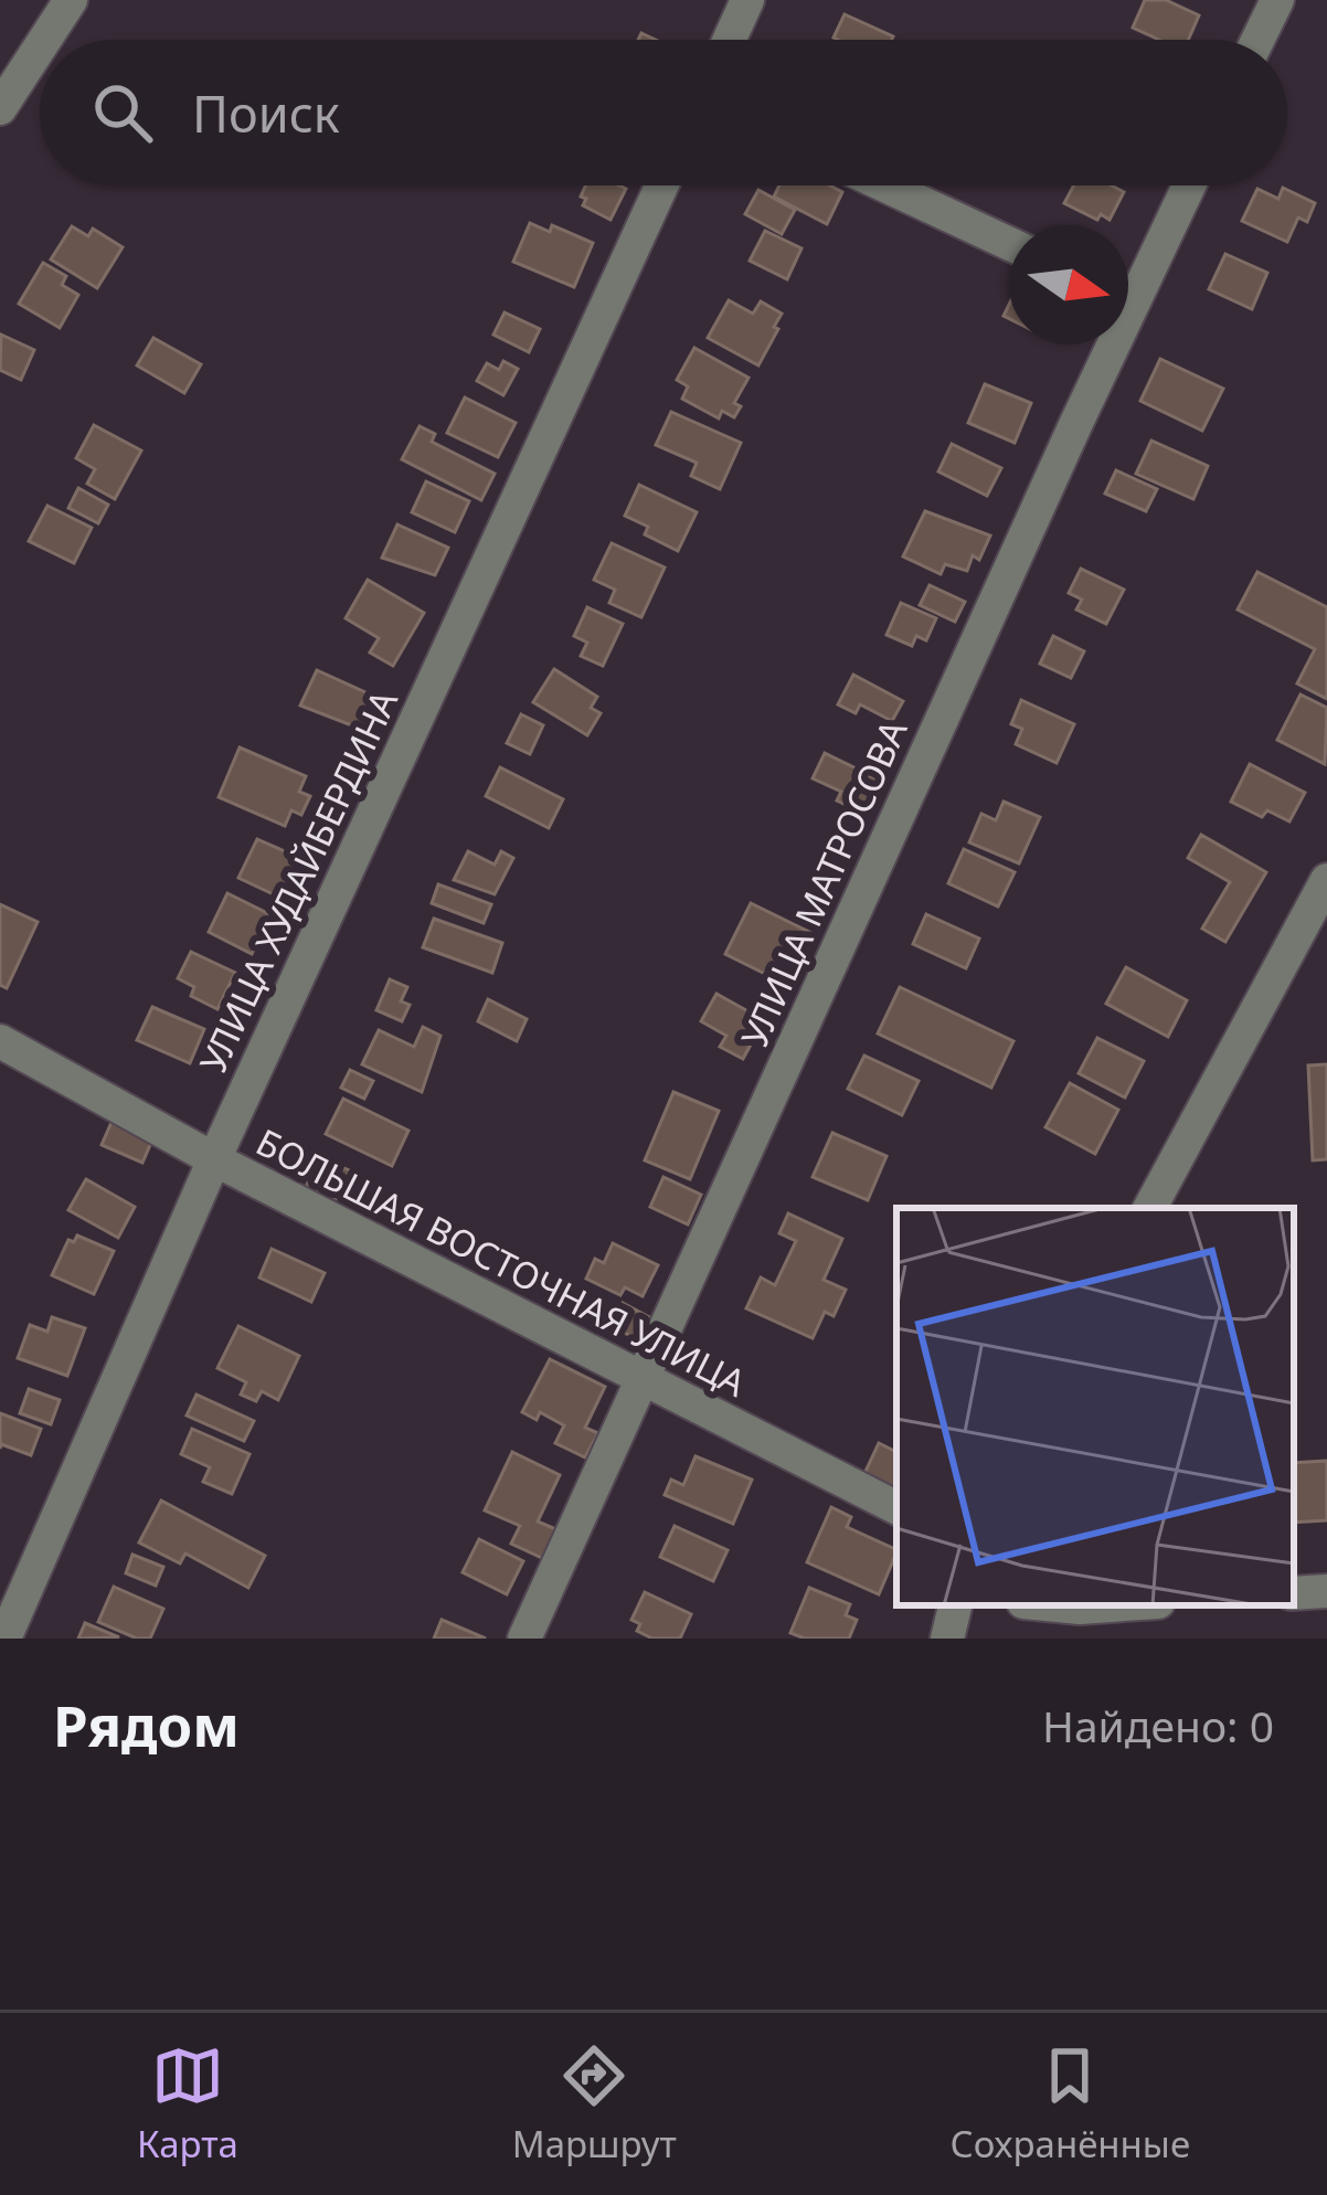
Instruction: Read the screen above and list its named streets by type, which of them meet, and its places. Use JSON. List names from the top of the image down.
{
  "streets": {
    "street": ["УЛИЦА ХУДАЙБЕРДИНА", "УЛИЦА МАТРОСОВА", "БОЛЬШАЯ ВОСТОЧНАЯ УЛИЦА"]
  },
  "crossings": [
    ["УЛИЦА ХУДАЙБЕРДИНА", "БОЛЬШАЯ ВОСТОЧНАЯ УЛИЦА"],
    ["УЛИЦА МАТРОСОВА", "БОЛЬШАЯ ВОСТОЧНАЯ УЛИЦА"]
  ],
  "north": "right",
  "page": {
    "search": "Поиск",
    "heading": ["Рядом", "Найдено: 0"],
    "nav": ["Карта", "Маршрут", "Сохранённые"]
  }
}
